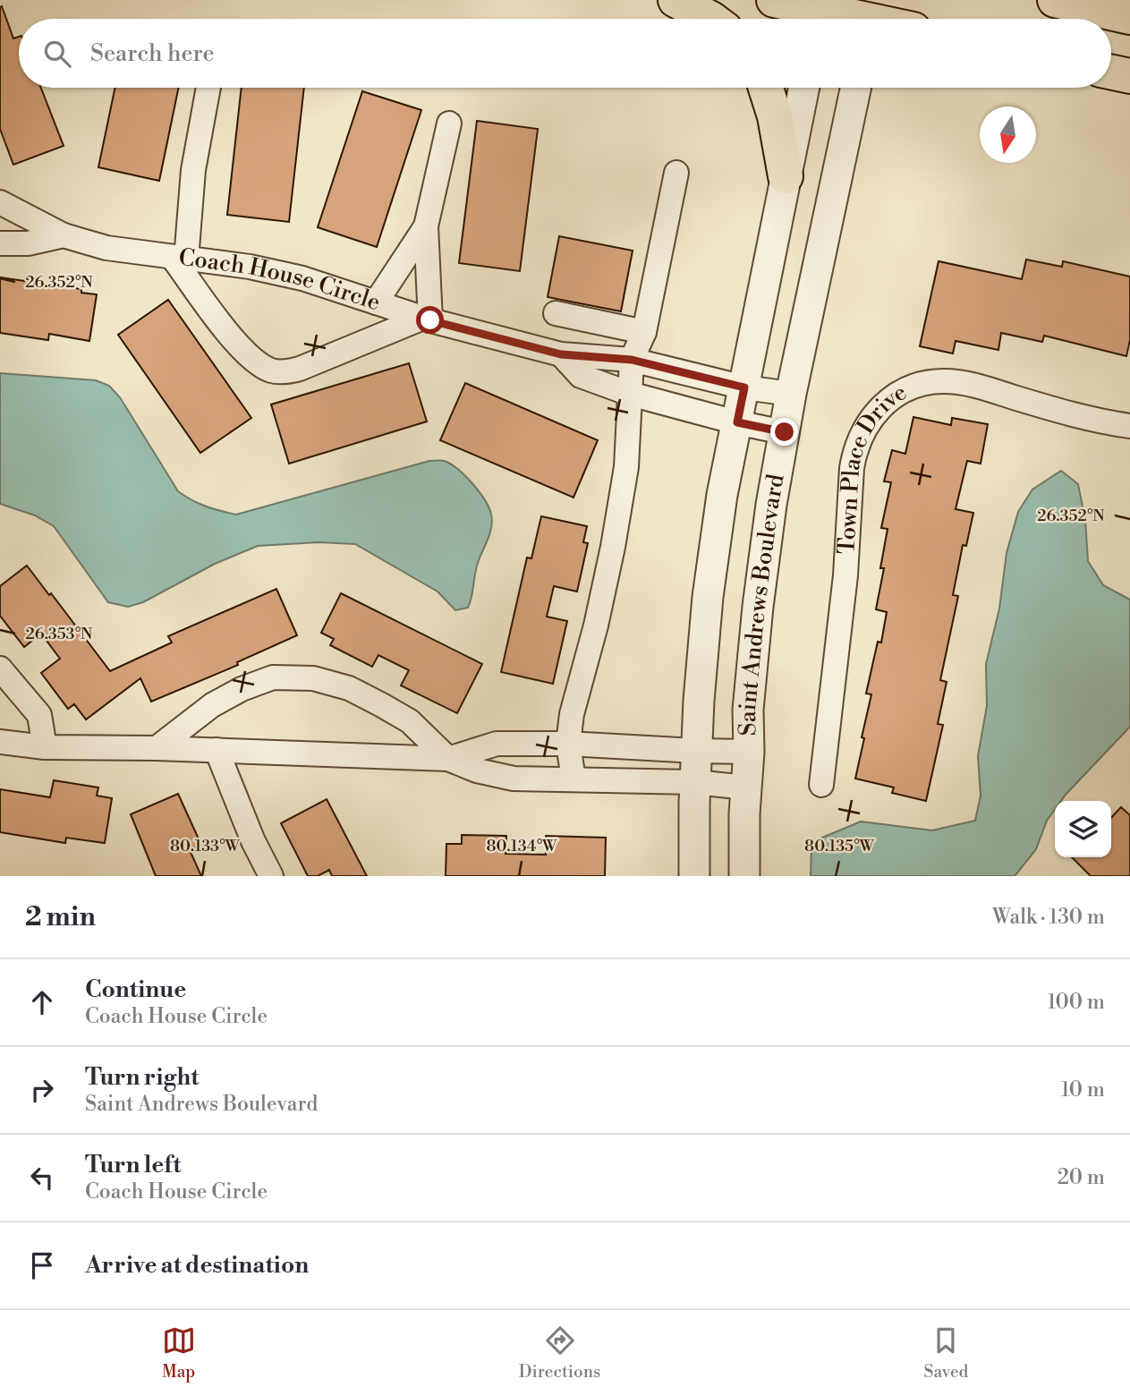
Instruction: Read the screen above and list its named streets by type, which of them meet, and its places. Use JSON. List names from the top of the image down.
{
  "streets": {
    "street": ["Coach House Circle", "Town Place Drive", "Saint Andrews Boulevard"]
  },
  "crossings": [
    ["Coach House Circle", "Saint Andrews Boulevard"]
  ],
  "north": "bottom",
  "page": {
    "search": "Search here",
    "heading": ["2 min", "Walk · 130 m"],
    "list": [
      ["Continue", "Coach House Circle", "100 m"],
      ["Turn right", "Saint Andrews Boulevard", "10 m"],
      ["Turn left", "Coach House Circle", "20 m"],
      "Arrive at destination"
    ],
    "nav": ["Map", "Directions", "Saved"]
  },
  "coordinates": [
    "26.352°N",
    "26.353°N",
    "80.133°W",
    "80.134°W",
    "80.135°W"
  ]
}
